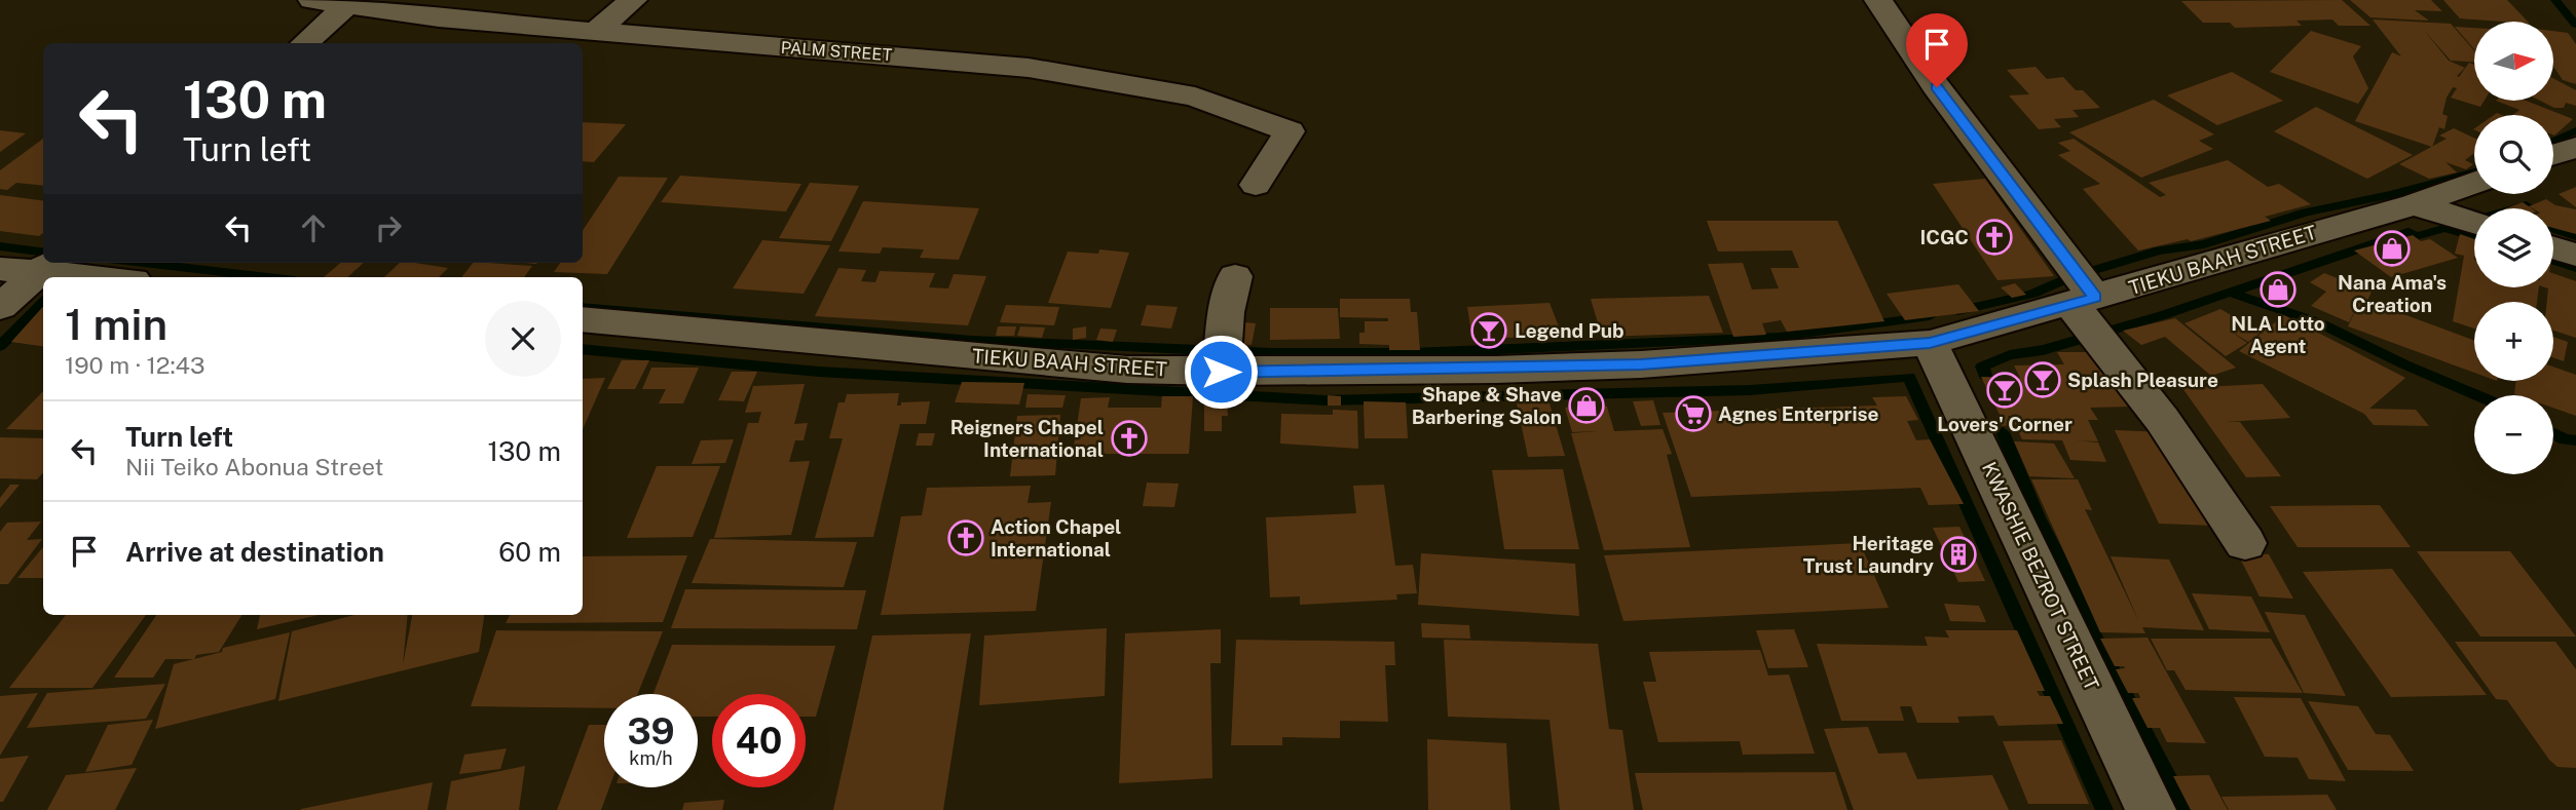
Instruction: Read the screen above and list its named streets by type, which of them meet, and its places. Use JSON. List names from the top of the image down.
{
  "streets": {
    "street": ["PALM STREET", "TIEKU BAAH STREET", "KWASHIE BEZROT STREET"]
  },
  "crossings": [
    ["TIEKU BAAH STREET", "KWASHIE BEZROT STREET"]
  ],
  "places": {
    "church": ["ICGC", "Reigners Chapel International", "Action Chapel International"],
    "shop": ["Nana Ama's Creation", "NLA Lotto Agent", "Shape & Shave Barbering Salon"],
    "bar": ["Legend Pub", "Splash Pleasure", "Lovers' Corner"],
    "supermarket": ["Agnes Enterprise"],
    "building": ["Heritage Trust Laundry"]
  },
  "north": "right",
  "page": {
    "map_buttons": ["+", "−"],
    "turn": ["130 m", "Turn left"],
    "heading": ["1 min", "190 m · 12:43"],
    "list": [
      {
        "name": "Turn left",
        "note": "Nii Teiko Abonua Street",
        "value": "130 m"
      },
      {
        "name": "Arrive at destination",
        "value": "60 m"
      }
    ],
    "speed": "39 km/h",
    "limit": "40"
  }
}
